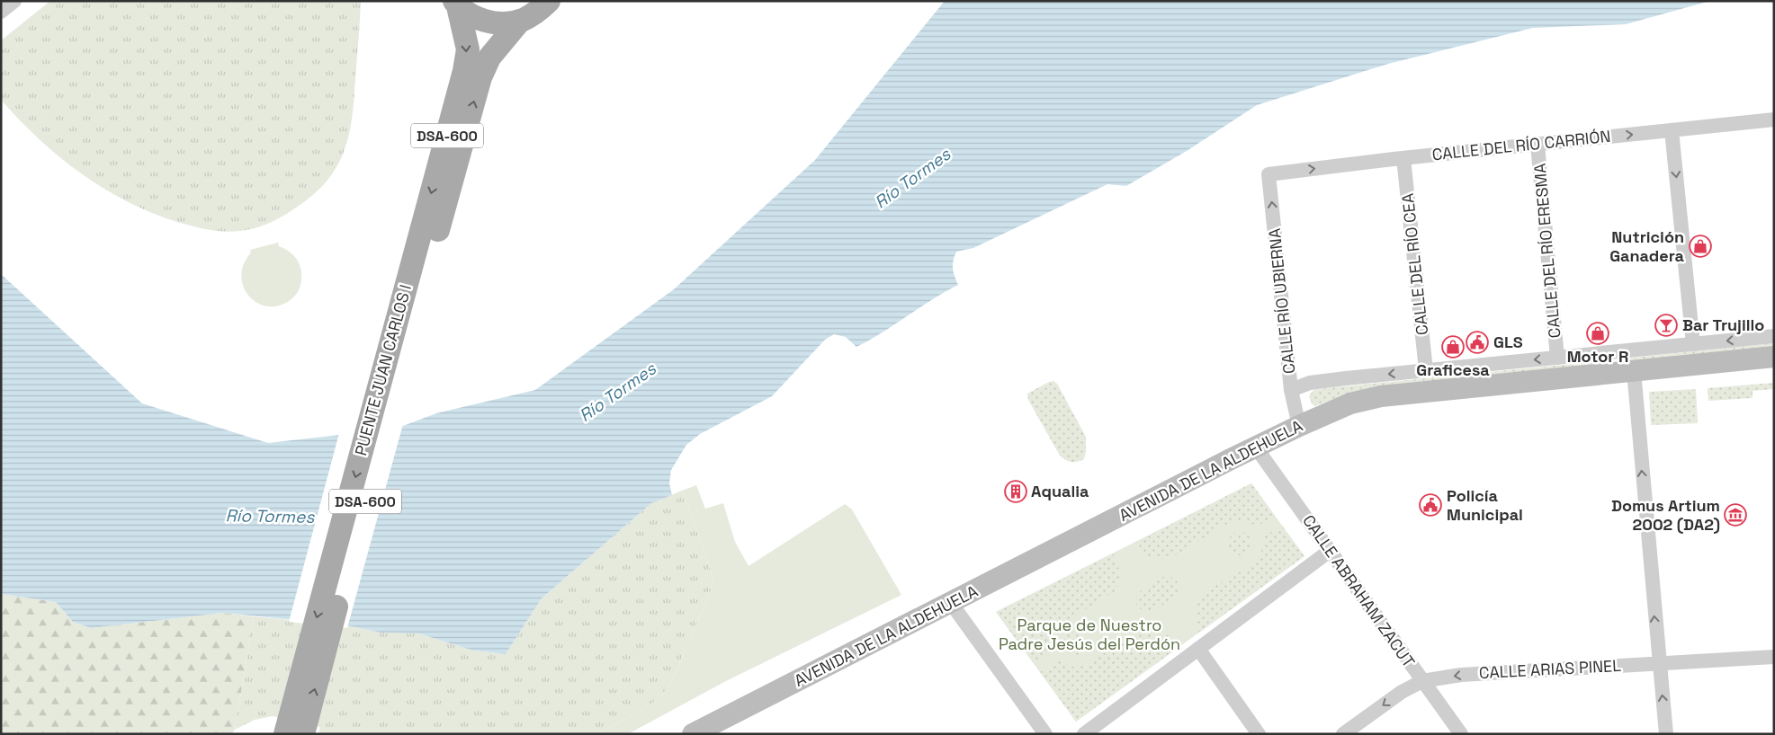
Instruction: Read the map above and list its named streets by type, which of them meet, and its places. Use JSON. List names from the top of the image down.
{
  "streets": {
    "main road": ["DSA-600", "PUENTE JUAN CARLOS I", "AVENIDA DE LA ALDEHUELA"],
    "street": [
      "CALLE DEL RÍO CARRIÓN",
      "CALLE DEL RÍO ERESMA",
      "CALLE DEL RÍO CEA",
      "CALLE RÍO UBIERNA",
      "CALLE ABRAHAM ZACUT",
      "CALLE ARIAS PINEL"
    ]
  },
  "crossings": [
    ["DSA-600", "PUENTE JUAN CARLOS I"],
    ["CALLE DEL RÍO CARRIÓN", "CALLE DEL RÍO ERESMA"],
    ["CALLE DEL RÍO CARRIÓN", "CALLE DEL RÍO CEA"],
    ["CALLE DEL RÍO CARRIÓN", "CALLE RÍO UBIERNA"],
    ["CALLE RÍO UBIERNA", "AVENIDA DE LA ALDEHUELA"],
    ["AVENIDA DE LA ALDEHUELA", "CALLE ABRAHAM ZACUT"],
    ["CALLE ABRAHAM ZACUT", "CALLE ARIAS PINEL"]
  ],
  "one_way": ["CALLE DEL RÍO CARRIÓN", "CALLE RÍO UBIERNA", "CALLE ARIAS PINEL"],
  "water": ["Río Tormes"],
  "parks": ["Parque de Nuestro Padre Jesús del Perdón"],
  "places": {
    "shop": ["Nutrición Ganadera", "Motor R", "Graficesa"],
    "bar": ["Bar Trujillo"],
    "public building": ["GLS", "Policía Municipal"],
    "building": ["Aqualia"],
    "museum": ["Domus Artium 2002 (DA2)"]
  }
}
